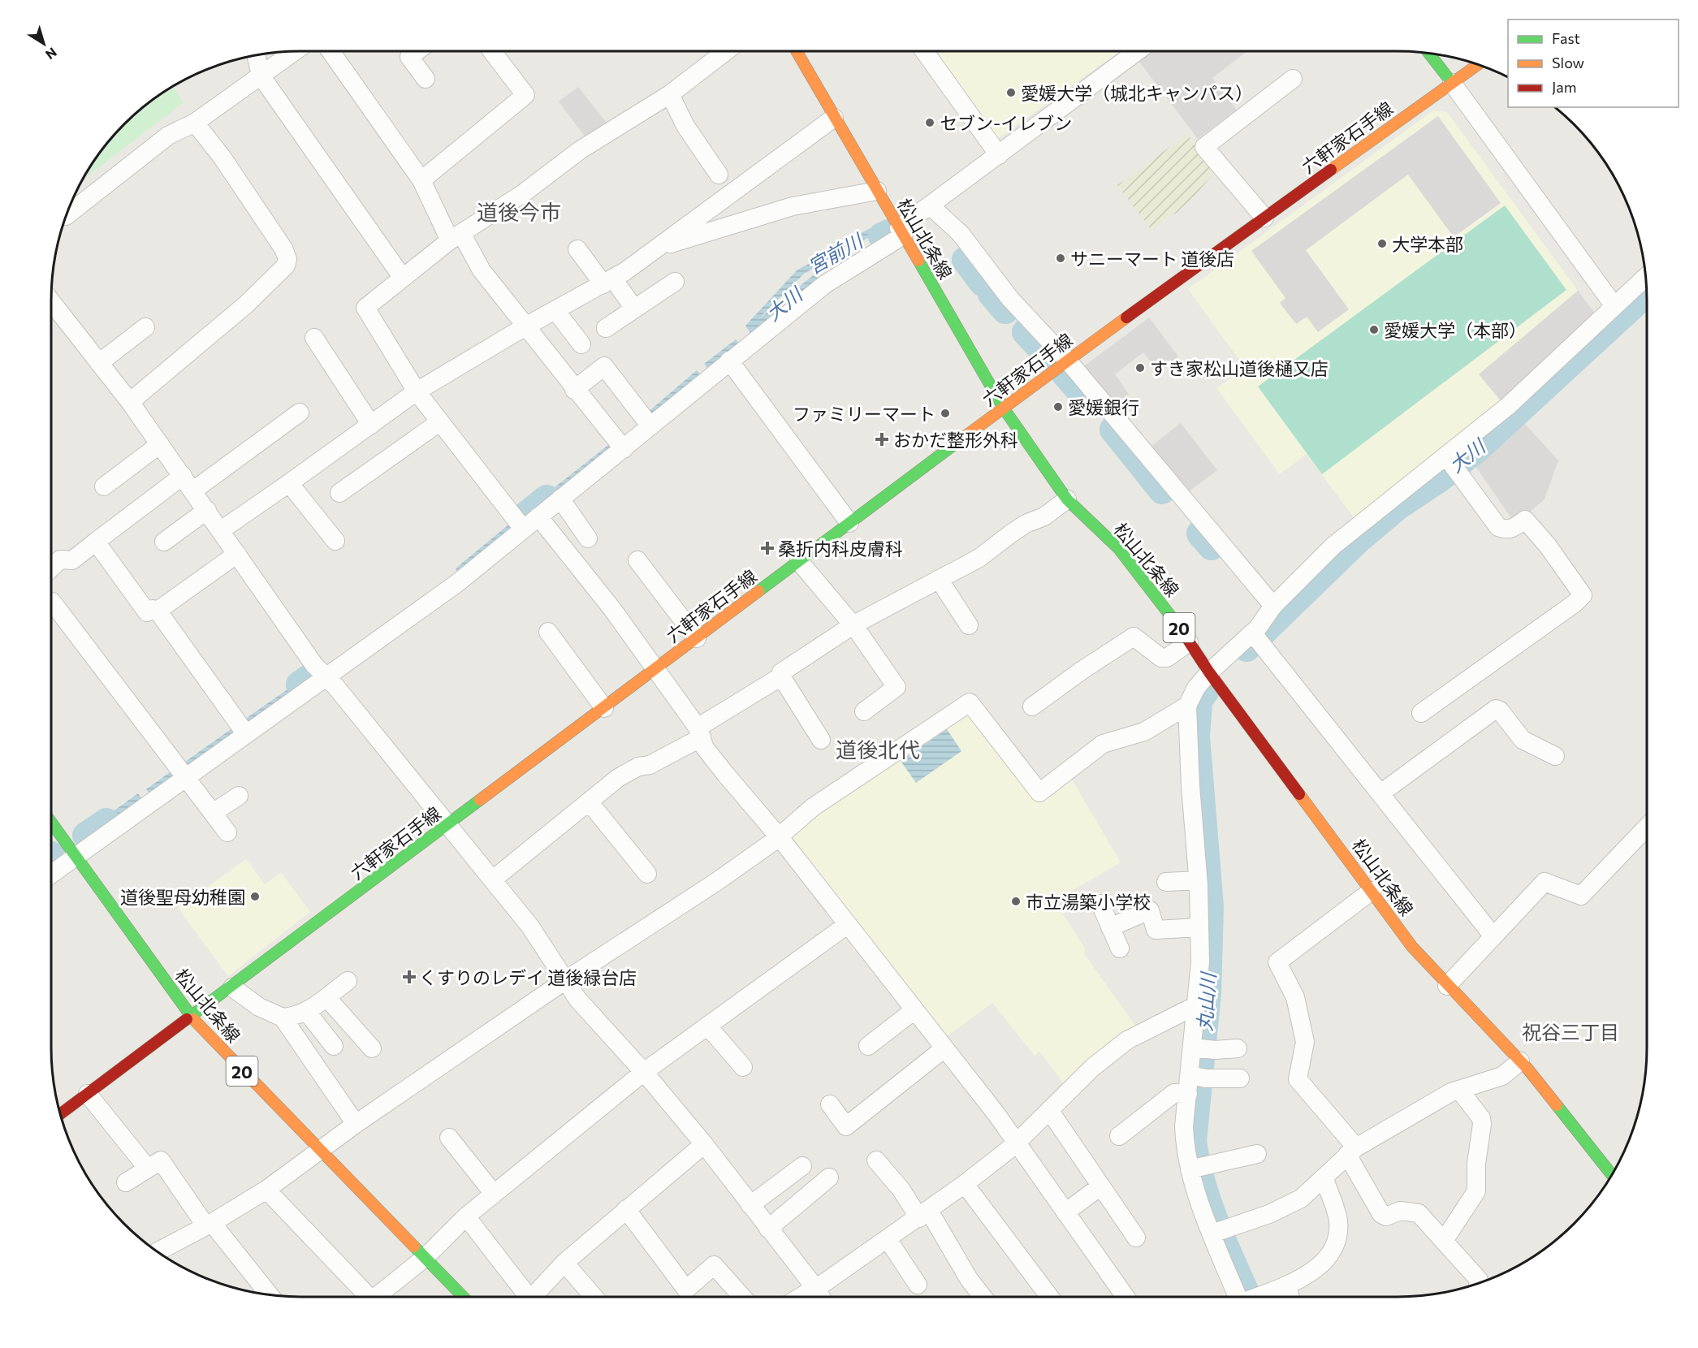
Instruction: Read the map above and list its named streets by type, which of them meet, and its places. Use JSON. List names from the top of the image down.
{
  "streets": {
    "main road": ["六軒家石手線", "松山北条線", "20"]
  },
  "crossings": [
    ["六軒家石手線", "松山北条線"]
  ],
  "districts": ["道後今市", "道後北代", "祝谷三丁目"],
  "water": ["宮前川", "大川", "丸山川"],
  "places": {
    "other": [
      "愛媛大学（城北キャンパス）",
      "セブン-イレブン",
      "大学本部",
      "サニーマート 道後店",
      "愛媛大学（本部）",
      "すき家松山道後樋又店",
      "愛媛銀行",
      "ファミリーマート",
      "道後聖母幼稚園",
      "市立湯築小学校"
    ],
    "health": ["おかだ整形外科", "桑折内科皮膚科", "くすりのレデイ 道後緑台店"]
  },
  "legend": ["Fast", "Slow", "Jam"],
  "north": "bottom right"
}
